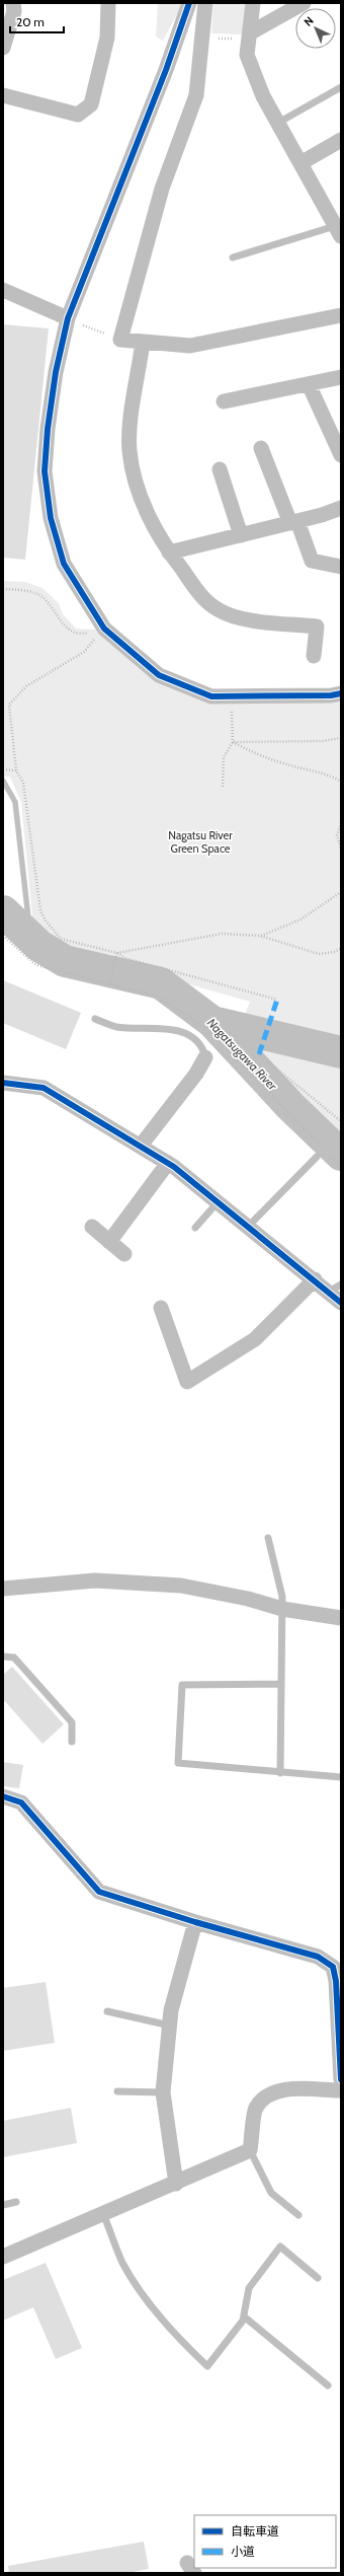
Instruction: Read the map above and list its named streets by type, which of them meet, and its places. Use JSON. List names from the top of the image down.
{
  "water": ["Nagatsugawa River"],
  "parks": ["Nagatsu River Green Space"],
  "legend": ["自転車道", "小道"],
  "scale_bar": "20 m",
  "north": "top left"
}
